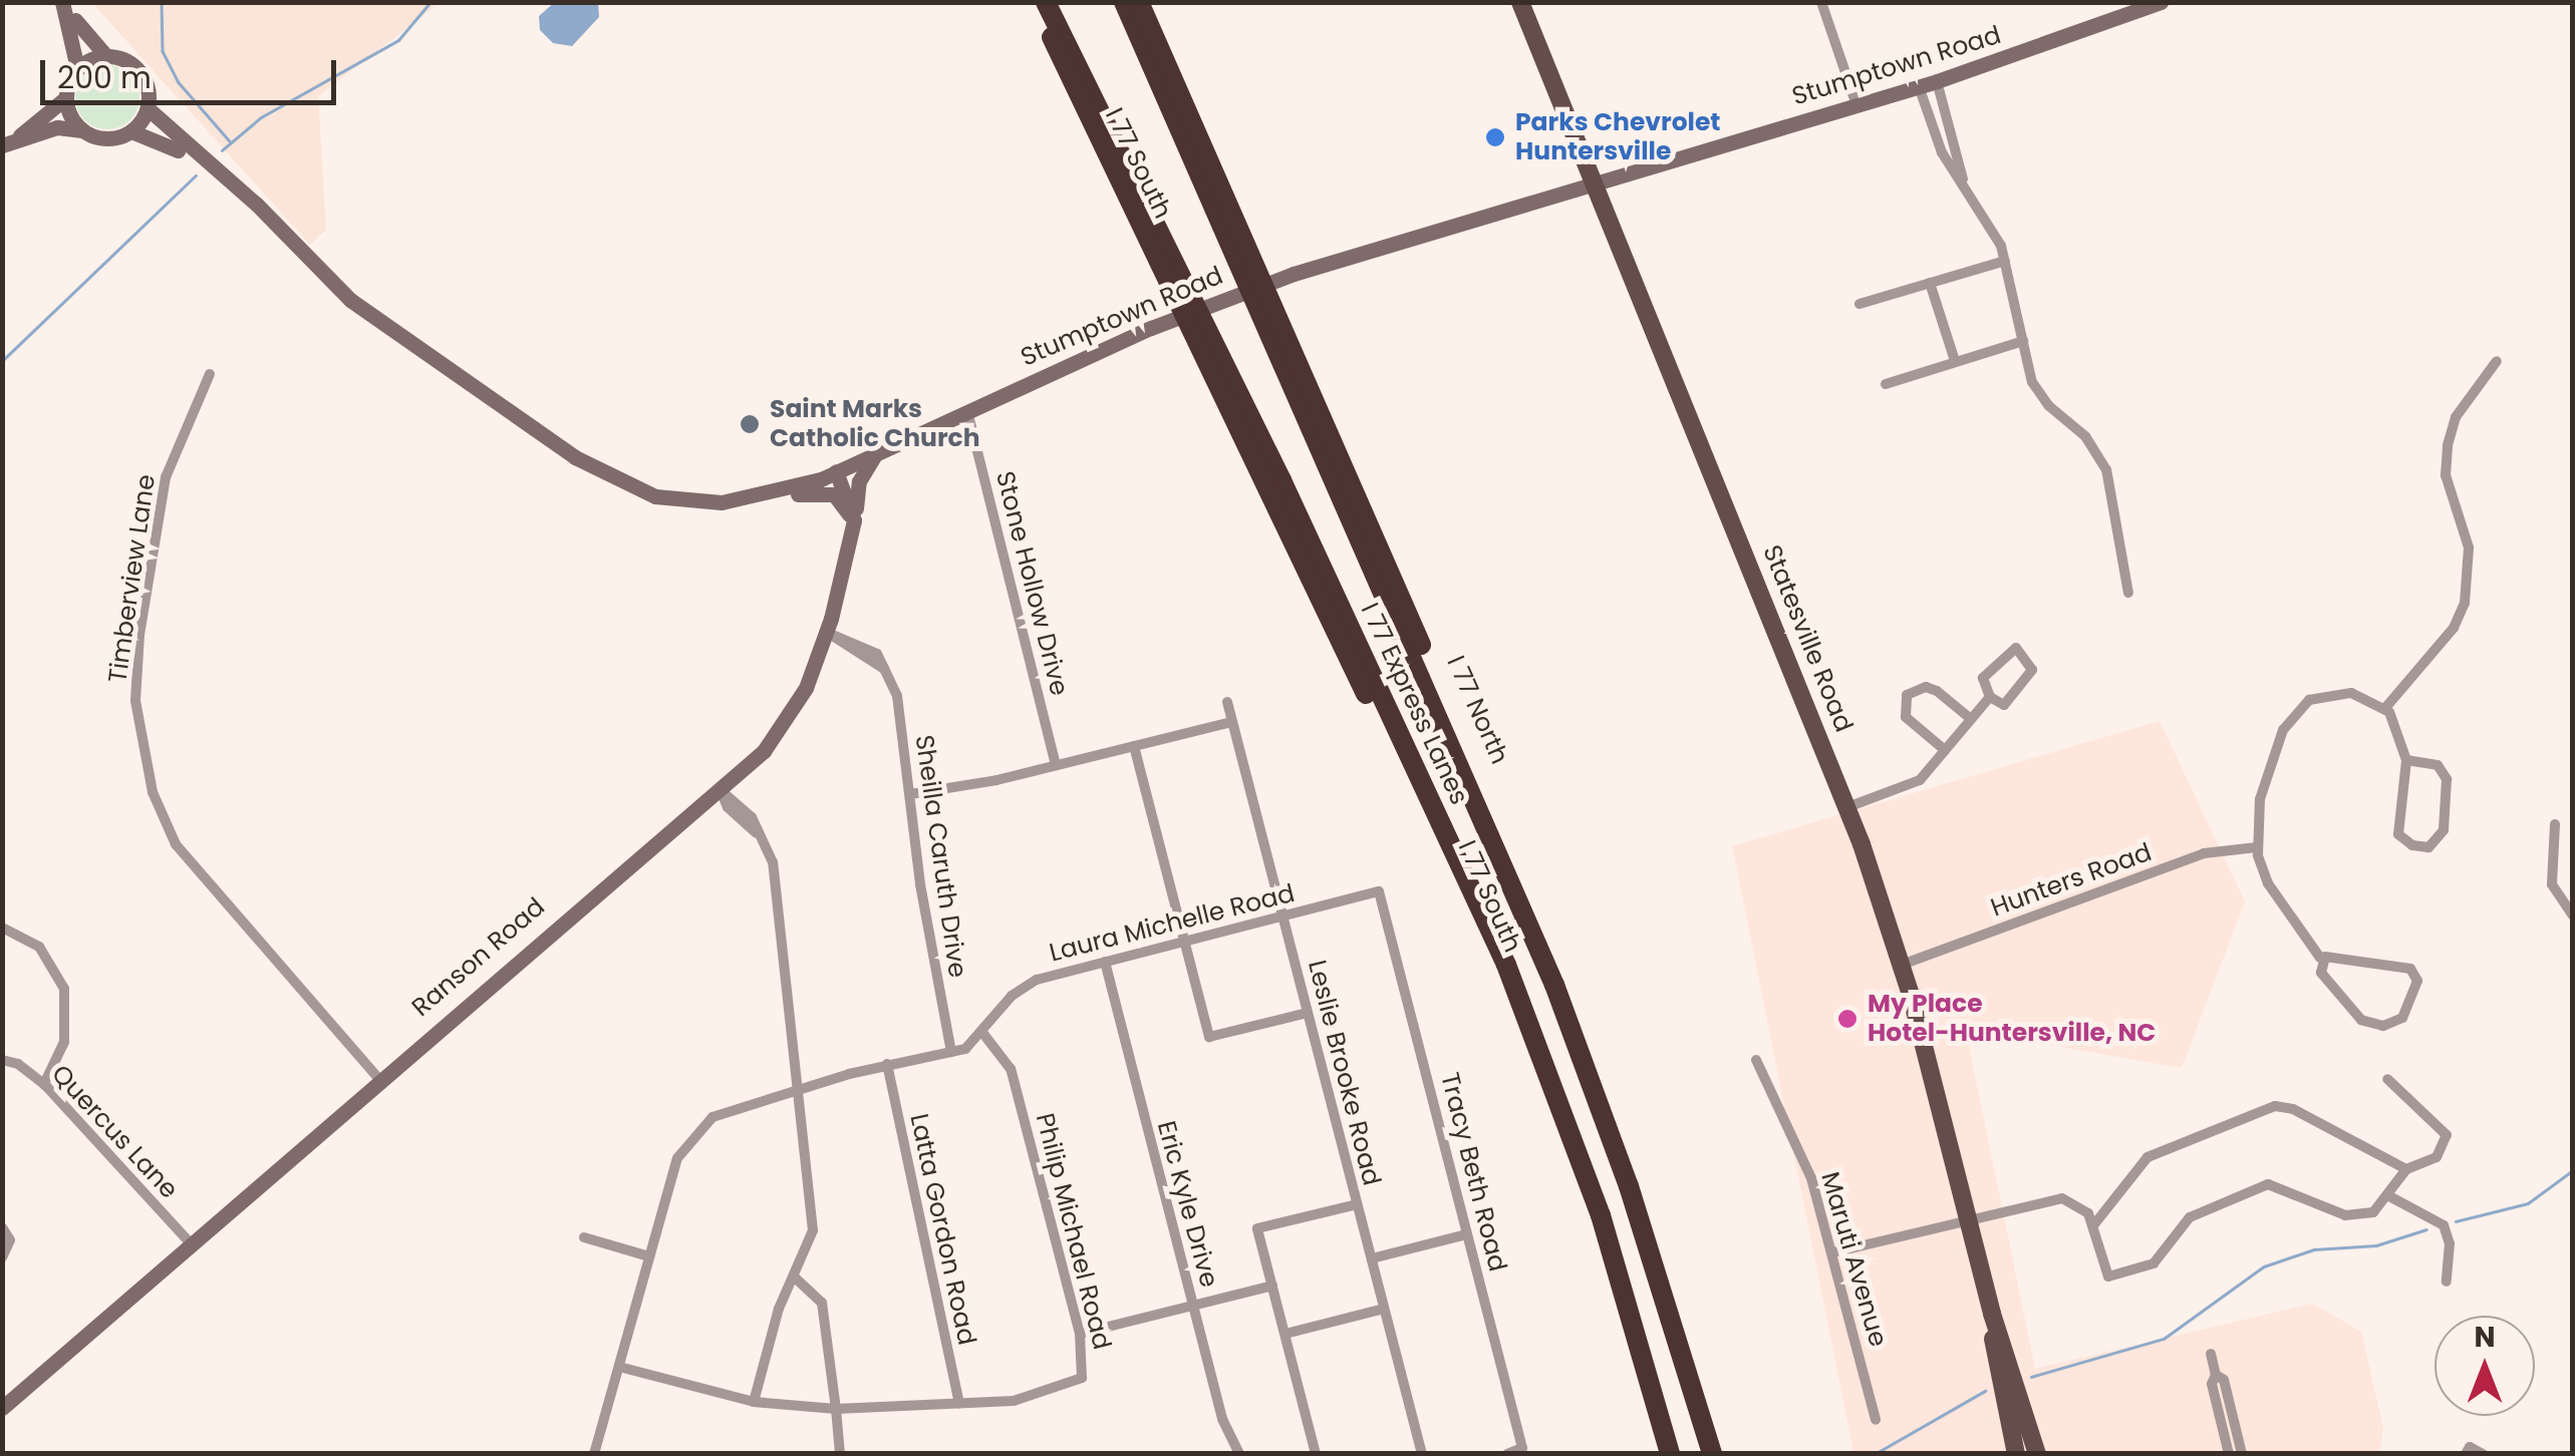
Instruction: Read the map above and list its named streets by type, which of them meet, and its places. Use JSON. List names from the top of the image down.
{
  "streets": {
    "highway": ["I 77 South", "I 77 Express Lanes", "I 77 North"],
    "main road": ["Statesville Road"],
    "street": [
      "Stumptown Road",
      "Timberview Lane",
      "Stone Hollow Drive",
      "Sheilla Caruth Drive",
      "Hunters Road",
      "Laura Michelle Road",
      "Ranson Road",
      "Leslie Brooke Road",
      "Quercus Lane",
      "Tracy Beth Road",
      "Eric Kyle Drive",
      "Latta Gordon Road",
      "Philip Michael Road",
      "Maruti Avenue"
    ]
  },
  "crossings": [
    ["Stumptown Road", "Stone Hollow Drive"],
    ["Stumptown Road", "Statesville Road"],
    ["Stumptown Road", "Ranson Road"],
    ["I 77 South", "I 77 Express Lanes"],
    ["Timberview Lane", "Ranson Road"],
    ["Statesville Road", "Hunters Road"],
    ["Sheilla Caruth Drive", "Laura Michelle Road"],
    ["Sheilla Caruth Drive", "Ranson Road"],
    ["Laura Michelle Road", "Leslie Brooke Road"],
    ["Laura Michelle Road", "Tracy Beth Road"],
    ["Laura Michelle Road", "Eric Kyle Drive"],
    ["Laura Michelle Road", "Latta Gordon Road"],
    ["Laura Michelle Road", "Philip Michael Road"],
    ["Ranson Road", "Quercus Lane"],
    ["Latta Gordon Road", "Philip Michael Road"]
  ],
  "places": ["Parks Chevrolet Huntersville", "Saint Marks Catholic Church", "My Place Hotel-Huntersville, NC"],
  "scale_bar": "200 m",
  "north": "top"
}
